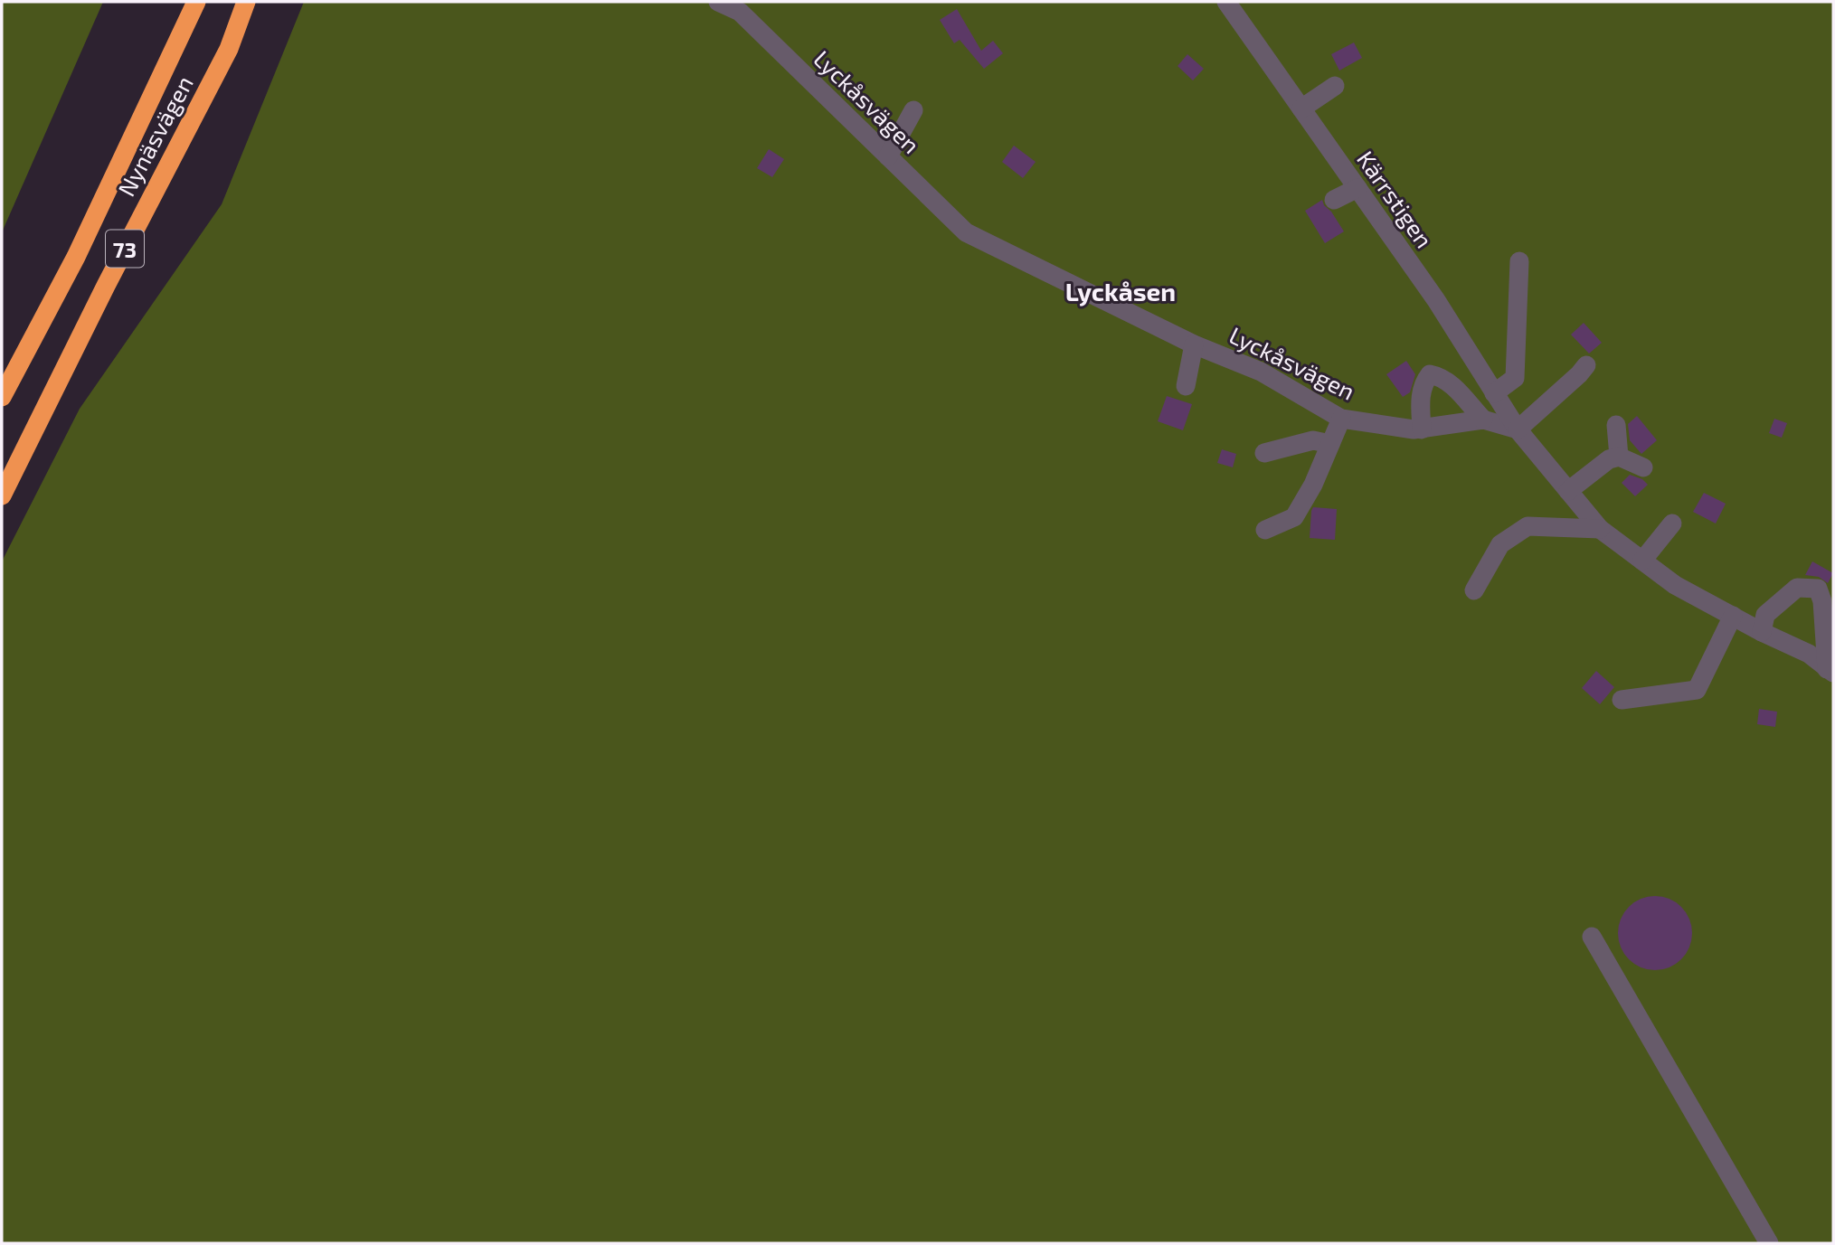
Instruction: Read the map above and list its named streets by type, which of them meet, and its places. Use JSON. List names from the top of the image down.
{
  "streets": {
    "highway": ["Nynäsvägen", "73"],
    "street": ["Lyckåsvägen", "Kärrstigen"]
  },
  "crossings": [
    ["Lyckåsvägen", "Kärrstigen"]
  ],
  "districts": ["Lyckåsen"]
}
